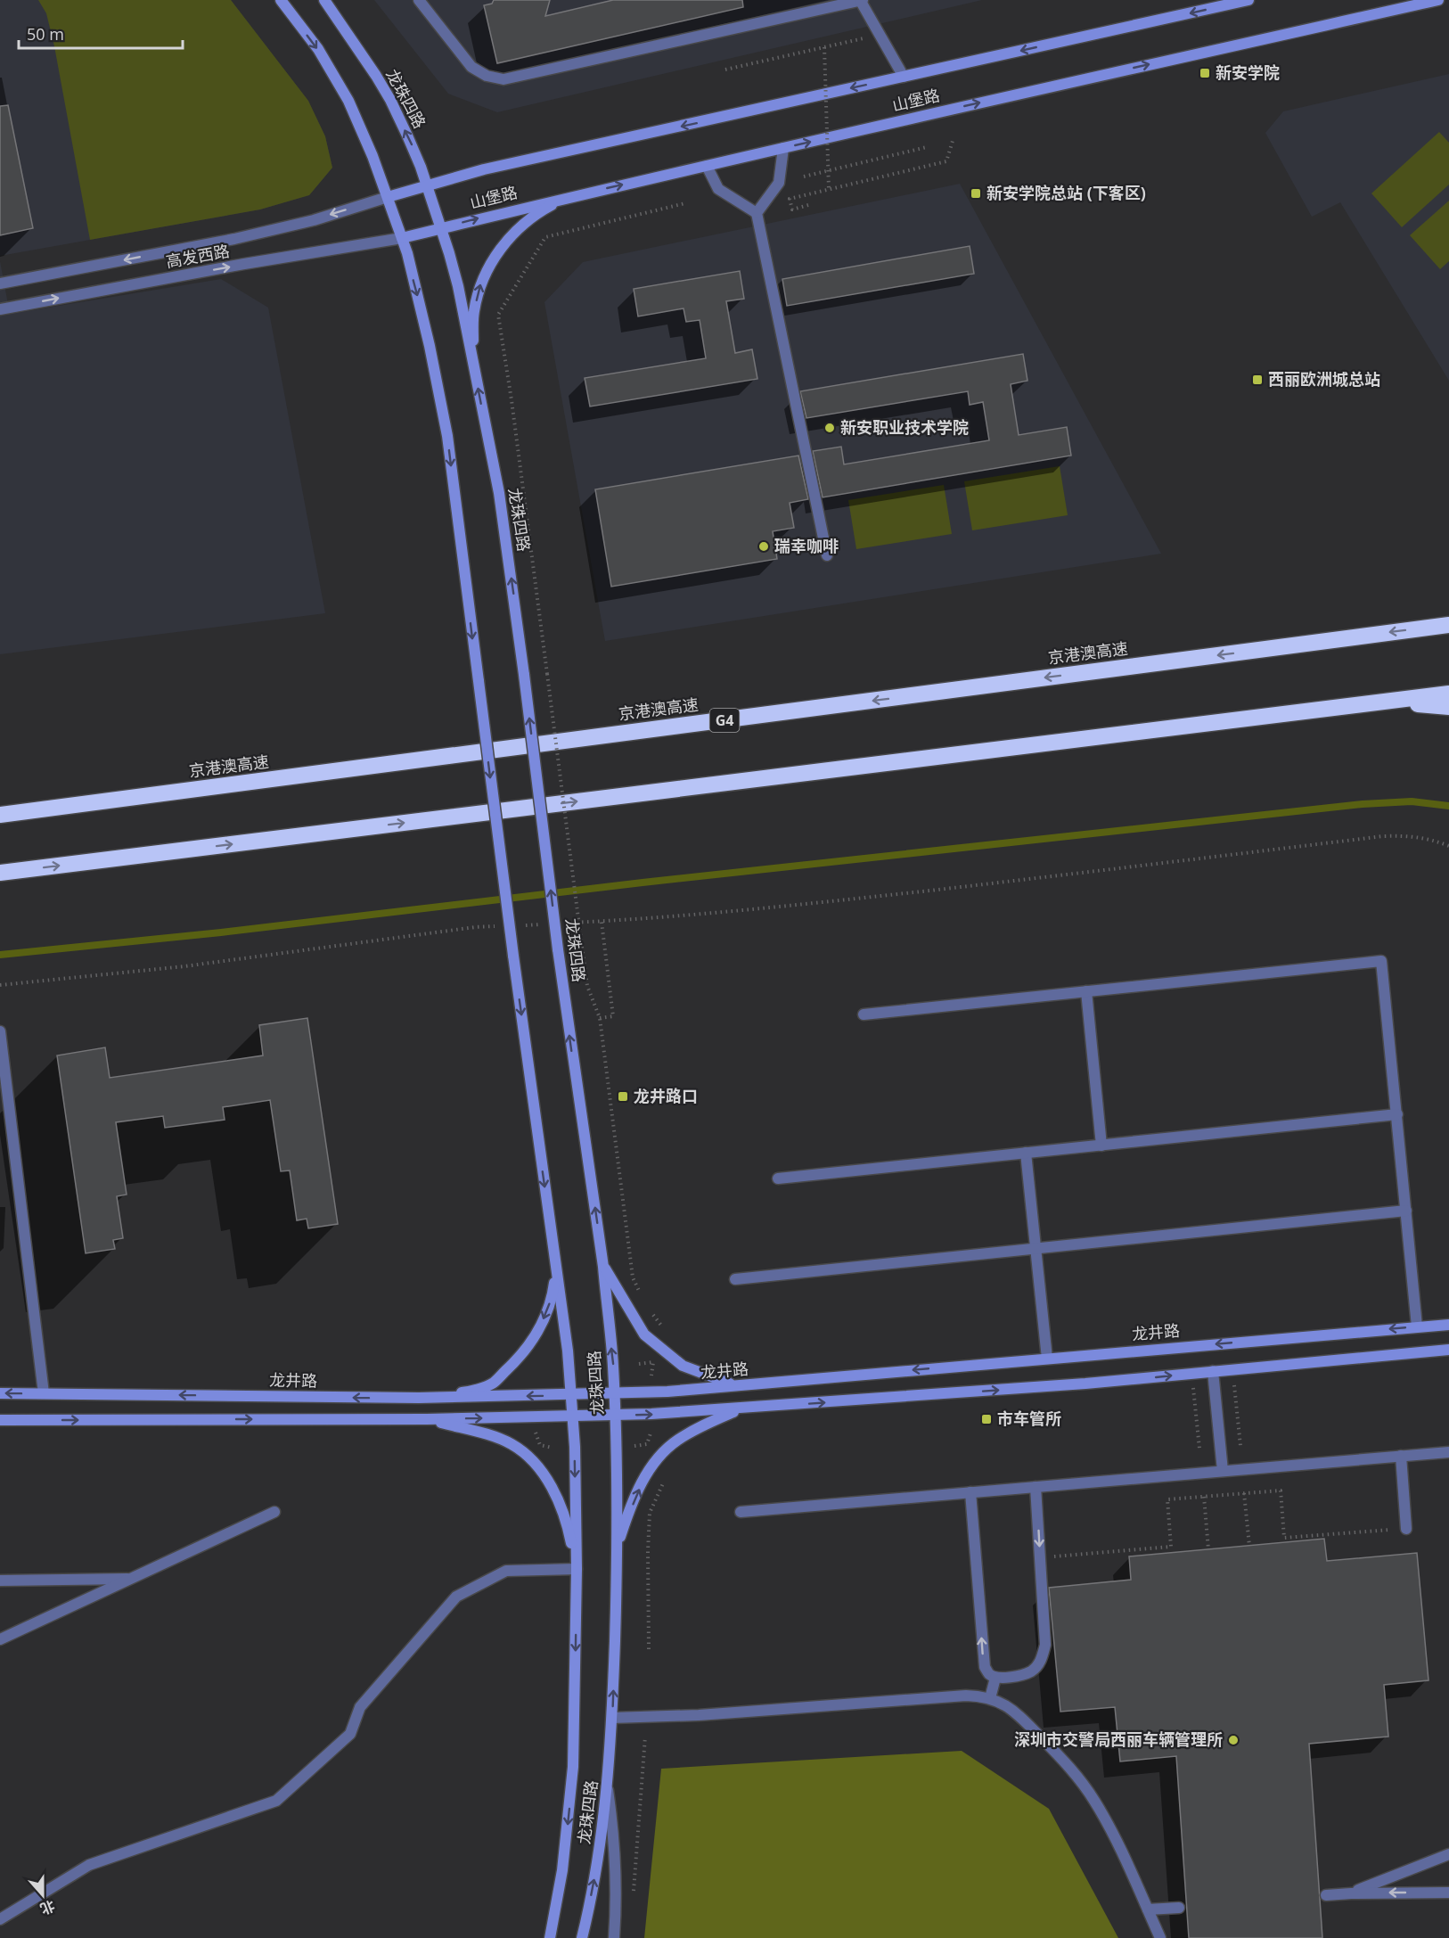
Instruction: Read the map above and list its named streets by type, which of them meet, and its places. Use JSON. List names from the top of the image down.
{
  "streets": {
    "highway": ["京港澳高速", "G4"],
    "main road": ["龙珠四路", "山堡路", "龙井路"],
    "street": ["高发西路"]
  },
  "crossings": [
    ["龙珠四路", "山堡路"],
    ["龙珠四路", "高发西路"],
    ["龙珠四路", "龙井路"],
    ["山堡路", "高发西路"]
  ],
  "places": {
    "transit": [
      "新安学院",
      "新安学院总站 (下客区)",
      "西丽欧洲城总站",
      "龙井路口",
      "市车管所"
    ],
    "other": ["新安职业技术学院", "瑞幸咖啡", "深圳市交警局西丽车辆管理所"]
  },
  "scale_bar": "50 m",
  "north": "bottom"
}
